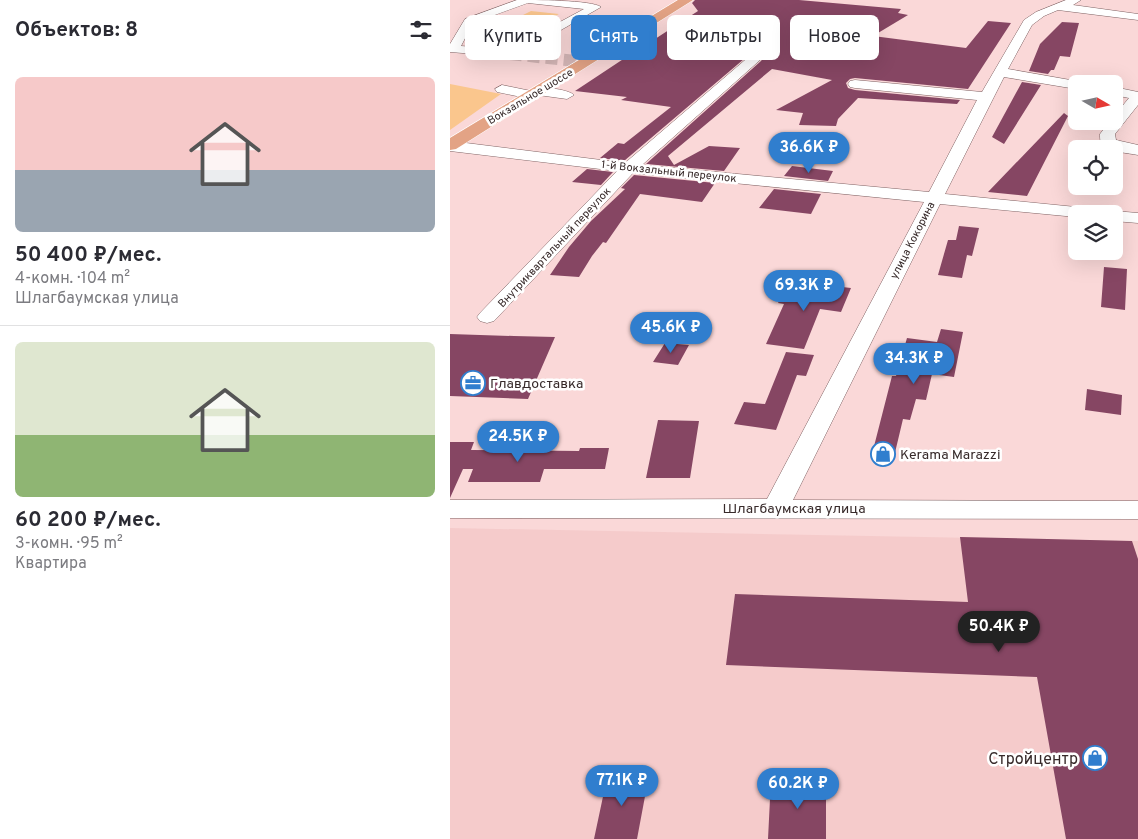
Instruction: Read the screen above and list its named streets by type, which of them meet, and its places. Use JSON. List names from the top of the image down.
{
  "streets": {
    "main road": ["Вокзальное шоссе"],
    "street": [
      "1-й Вокзальный переулок",
      "улица Кокорина",
      "Внутриквартальный переулок",
      "Шлагбаумская улица"
    ]
  },
  "crossings": [
    ["Вокзальное шоссе", "1-й Вокзальный переулок"],
    ["1-й Вокзальный переулок", "улица Кокорина"],
    ["1-й Вокзальный переулок", "Внутриквартальный переулок"],
    ["улица Кокорина", "Шлагбаумская улица"]
  ],
  "places": {
    "office": ["Главдоставка"],
    "shop": ["Kerama Marazzi", "Стройцентр"]
  },
  "north": "right",
  "page": {
    "heading": "Объектов: 8",
    "chip": [
      "Купить",
      "Снять",
      "Фильтры",
      "Новое"
    ],
    "list": [
      {
        "name": "50 400 ₽/мес.",
        "note": "4-комн. · 104 m² · Шлагбаумская улица"
      },
      {
        "name": "60 200 ₽/мес.",
        "note": "3-комн. · 95 m² · Квартира"
      }
    ],
    "price": [
      "36.6K ₽",
      "69.3K ₽",
      "45.6K ₽",
      "34.3K ₽",
      "24.5K ₽",
      "50.4K ₽",
      "77.1K ₽",
      "60.2K ₽"
    ]
  }
}
